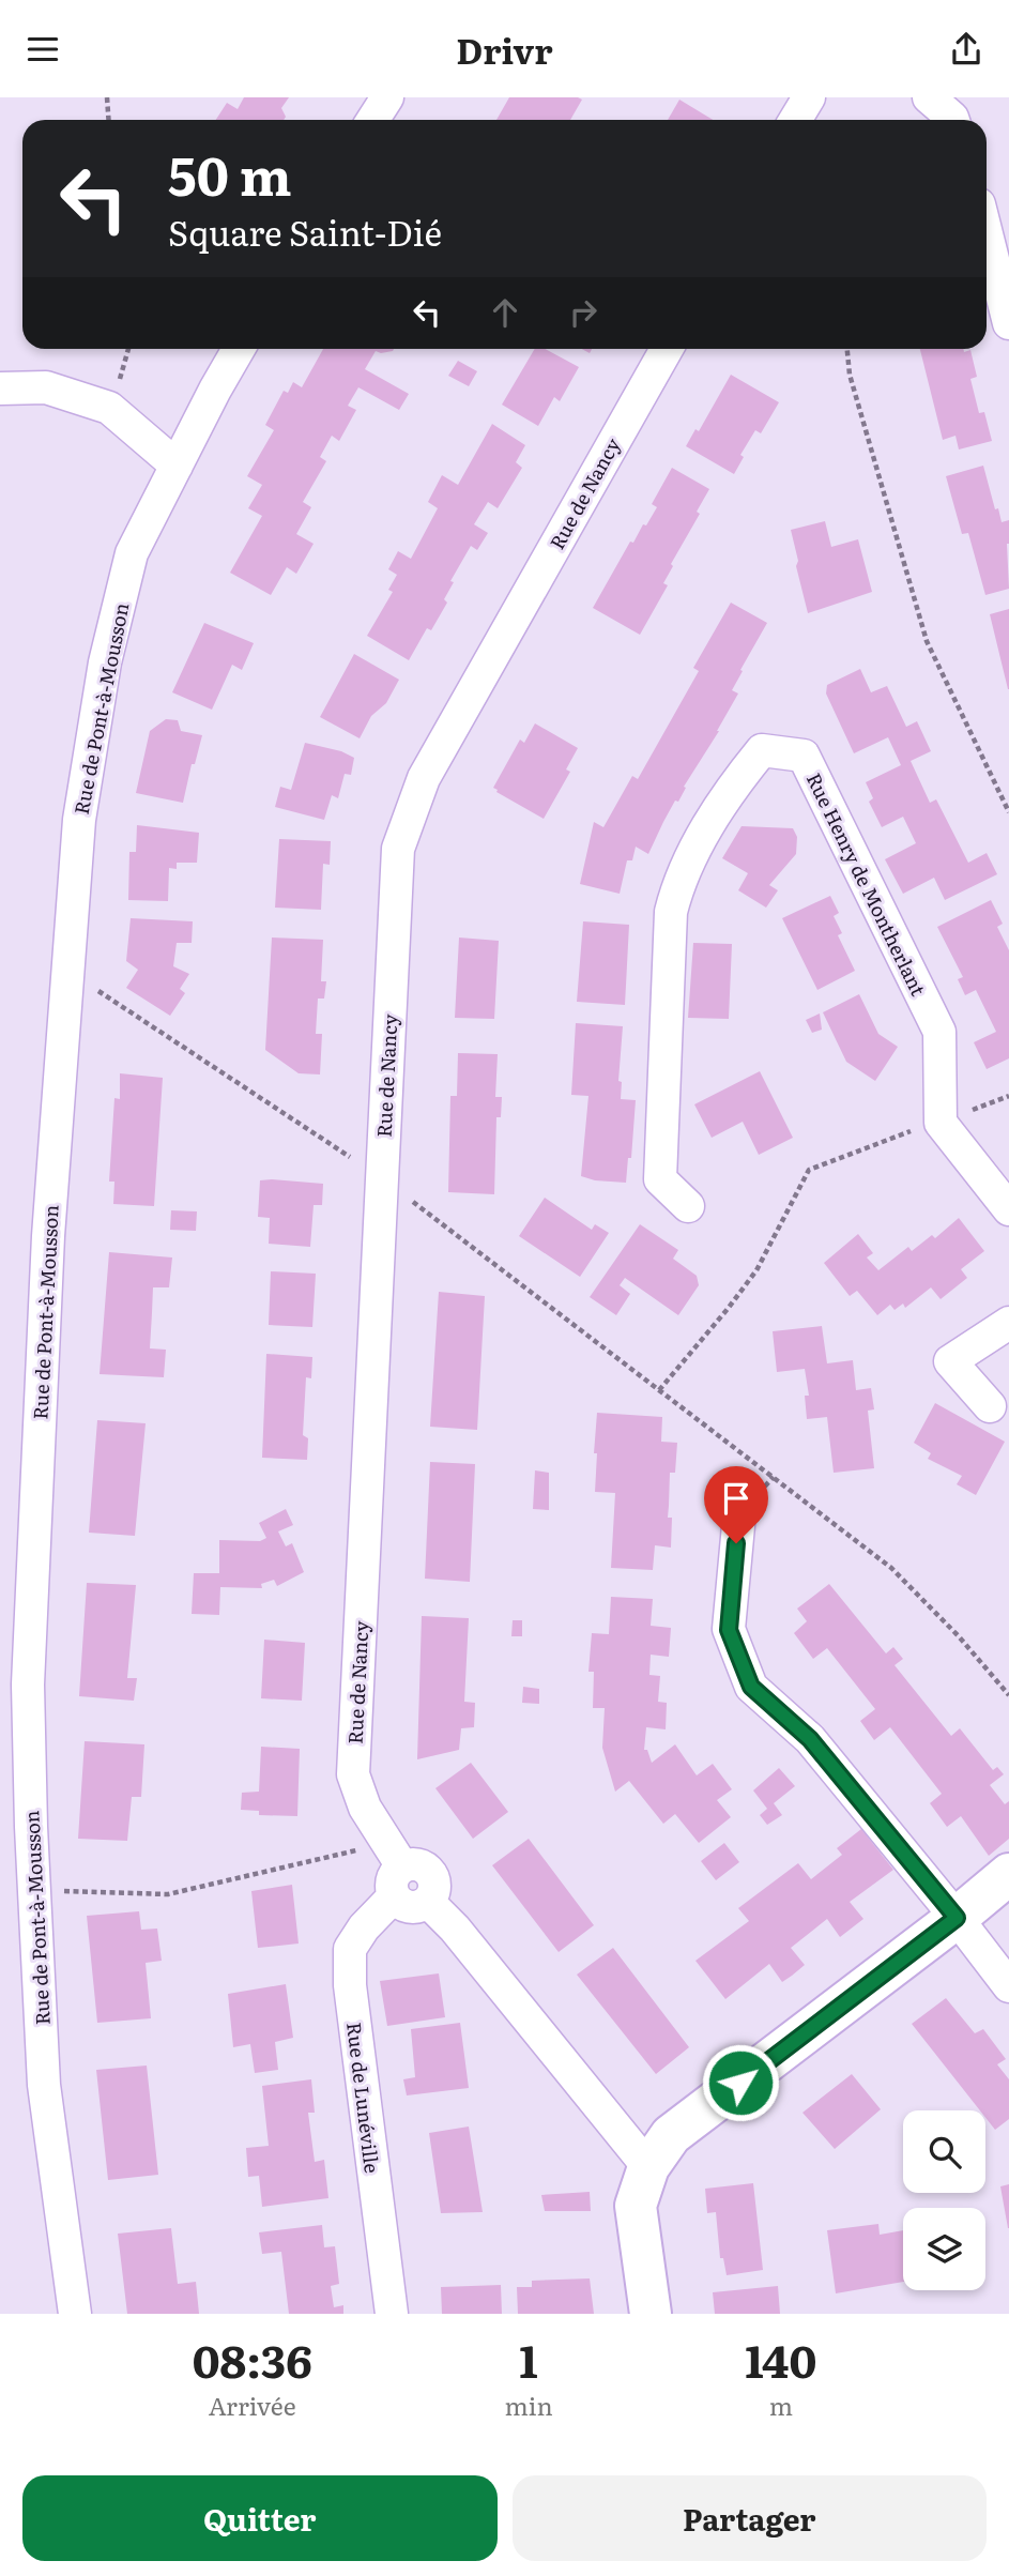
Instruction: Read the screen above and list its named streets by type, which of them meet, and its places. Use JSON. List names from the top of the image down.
{
  "streets": {
    "street": [
      "Rue de Nancy",
      "Rue de Pont-à-Mousson",
      "Rue Henry de Montherlant",
      "Rue de Lunéville"
    ]
  },
  "crossings": [
    ["Rue de Nancy", "Rue de Lunéville"]
  ],
  "page": {
    "header": "Drivr",
    "turn": ["50 m", "Square Saint-Dié"],
    "eta": [
      "08:36",
      "Arrivée",
      "1",
      "min",
      "140",
      "m"
    ],
    "buttons": ["Quitter", "Partager"]
  }
}
